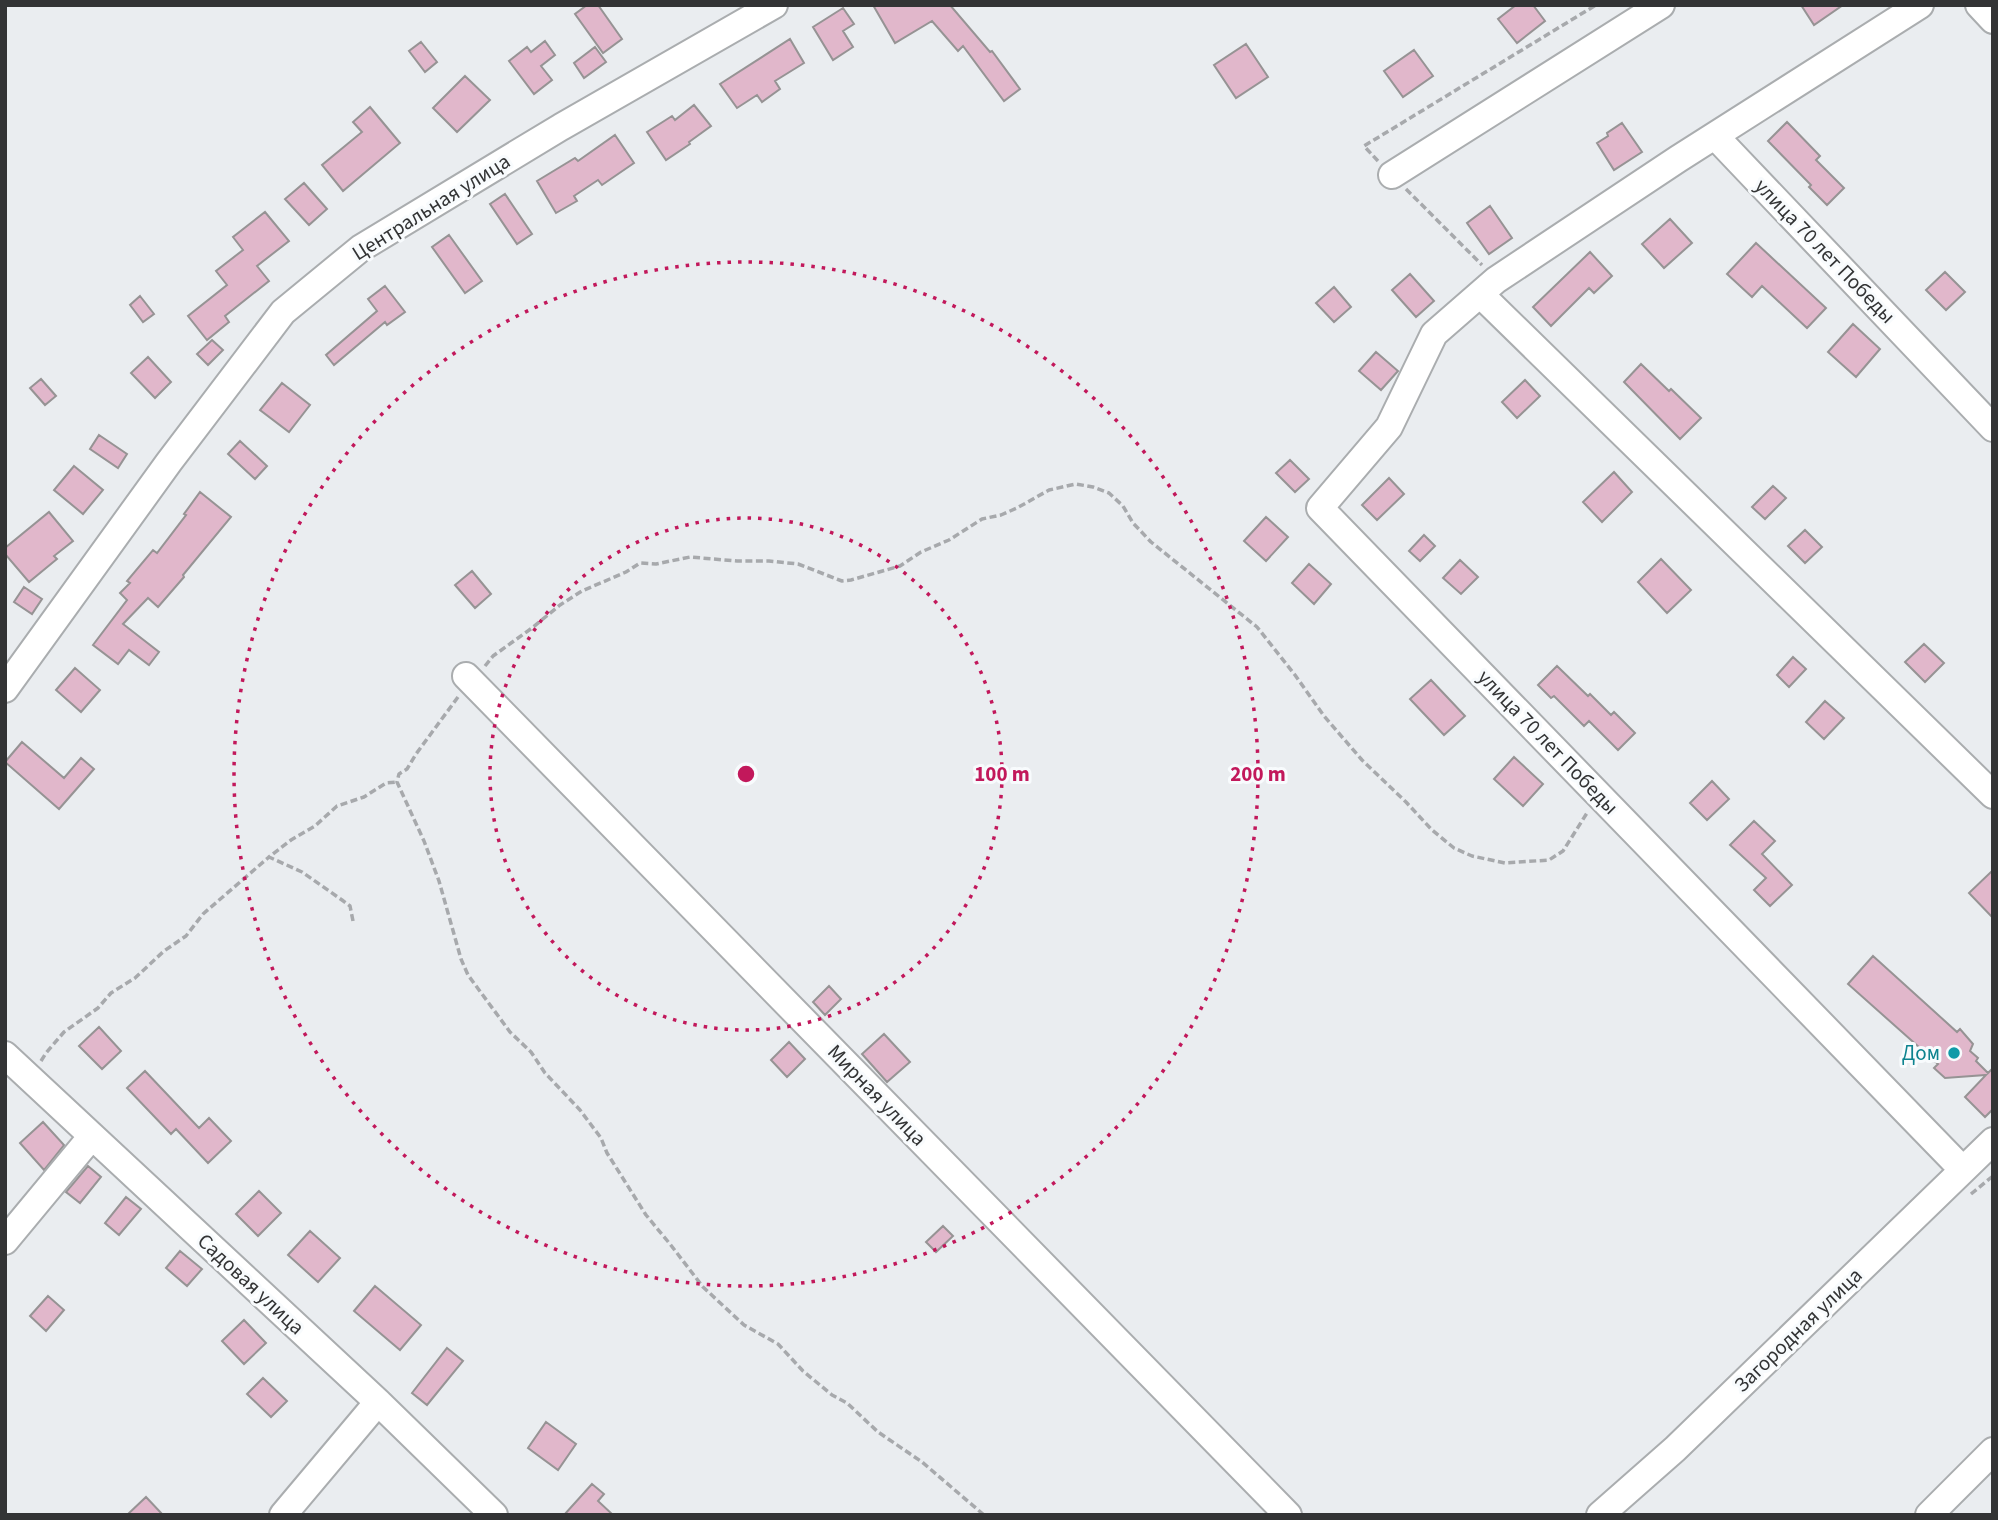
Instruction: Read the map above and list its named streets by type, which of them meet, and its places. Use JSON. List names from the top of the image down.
{
  "streets": {
    "street": [
      "Центральная улица",
      "улица 70 лет Победы",
      "Мирная улица",
      "Садовая улица",
      "Загородная улица"
    ]
  },
  "crossings": [
    ["улица 70 лет Победы", "Загородная улица"]
  ],
  "places": ["Дом"],
  "rings": ["100 m", "200 m"]
}
